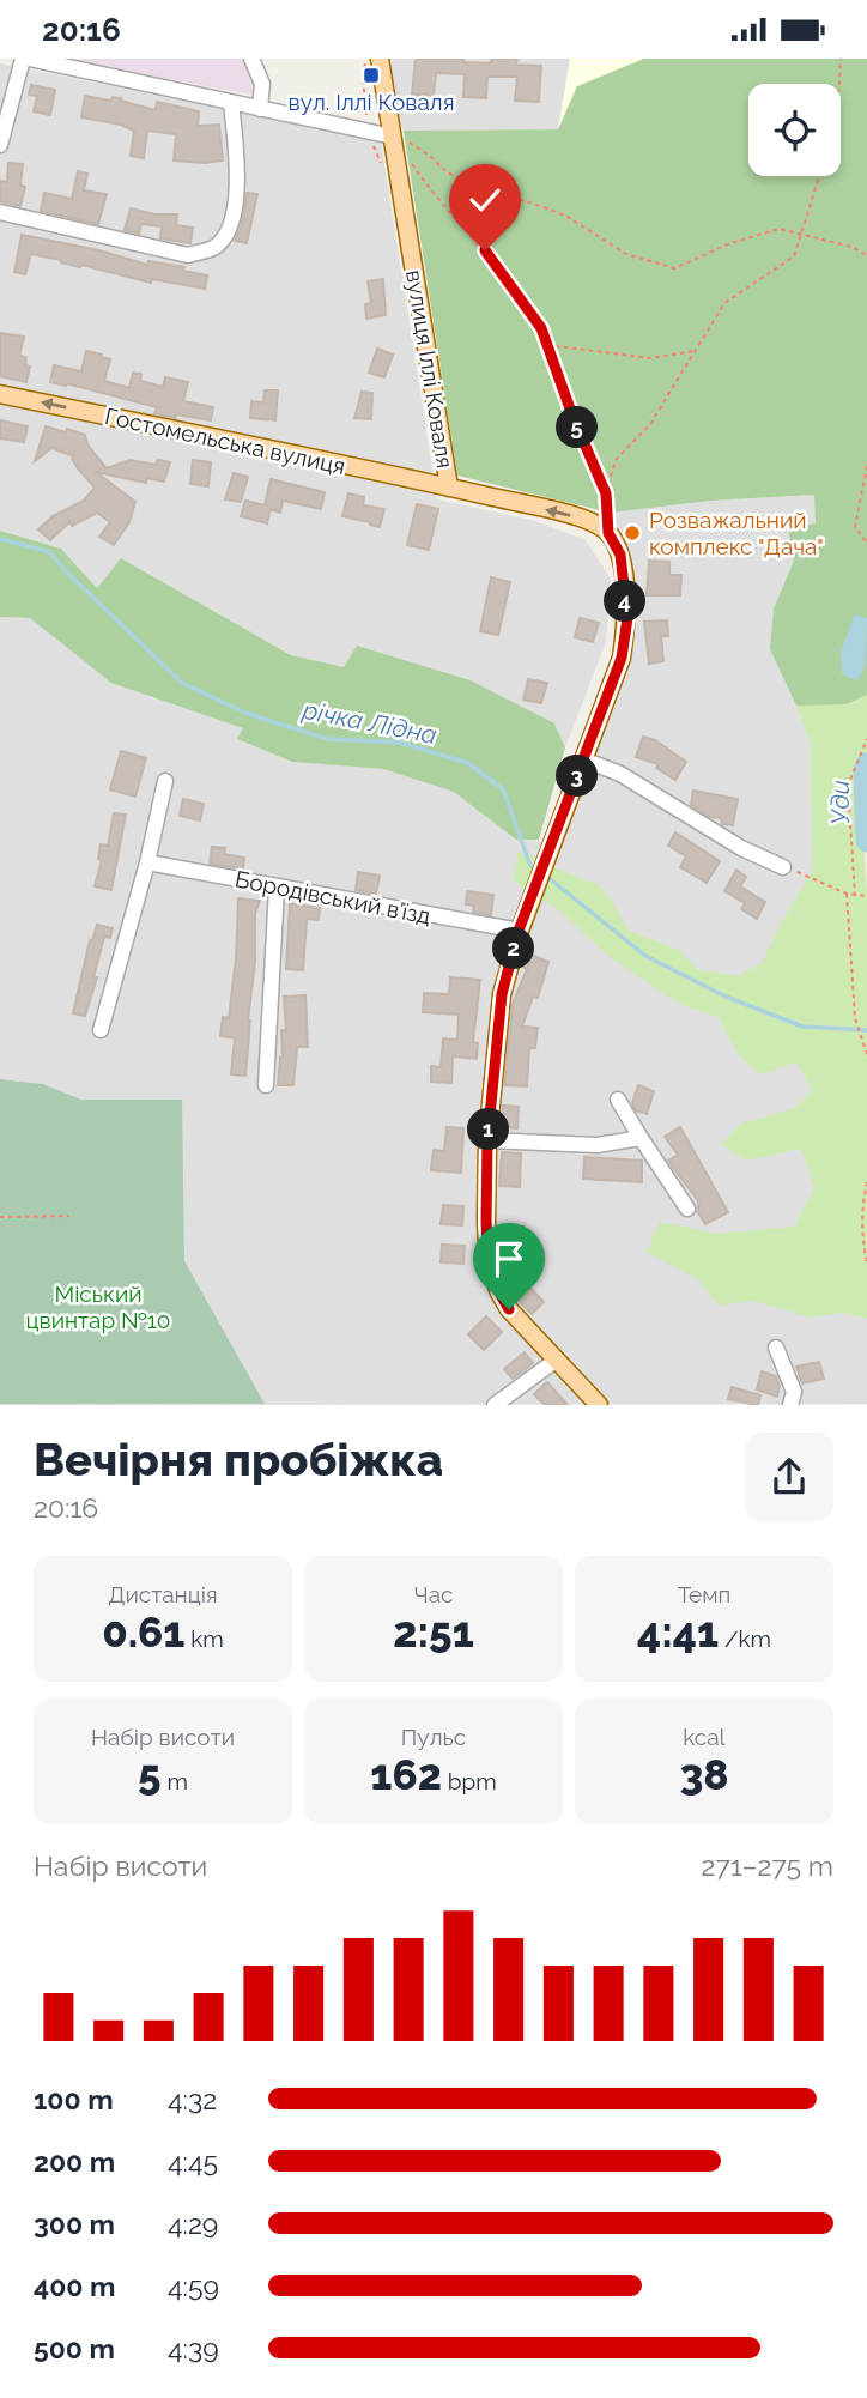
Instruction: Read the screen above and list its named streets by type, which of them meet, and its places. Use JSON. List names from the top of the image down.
{
  "streets": {
    "main road": ["вулиця Іллі Коваля", "Гостомельська вулиця"],
    "street": ["Бородівський в’їзд"]
  },
  "crossings": [
    ["вулиця Іллі Коваля", "Гостомельська вулиця"]
  ],
  "one_way": ["Гостомельська вулиця"],
  "water": ["річка Лідна", "Уди"],
  "parks": ["Міський цвинтар №10"],
  "places": {
    "transit": ["вул. Іллі Коваля"],
    "other": ["Розважальний комплекс \"Дача\""]
  },
  "page": {
    "status": "20:16",
    "pins": [
      "5",
      "4",
      "3",
      "2",
      "1"
    ],
    "heading": ["Вечірня пробіжка", "20:16"],
    "stats": [
      ["Дистанція", "0.61 km"],
      ["Час", "2:51"],
      ["Темп", "4:41 /km"],
      ["Набір висоти", "5 m"],
      ["Пульс", "162 bpm"],
      ["kcal", "38"]
    ],
    "chart": ["Набір висоти", "271–275 m"],
    "list": [
      {
        "name": "100 m",
        "note": "4:32"
      },
      {
        "name": "200 m",
        "note": "4:45"
      },
      {
        "name": "300 m",
        "note": "4:29"
      },
      {
        "name": "400 m",
        "note": "4:59"
      },
      {
        "name": "500 m",
        "note": "4:39"
      }
    ]
  }
}
